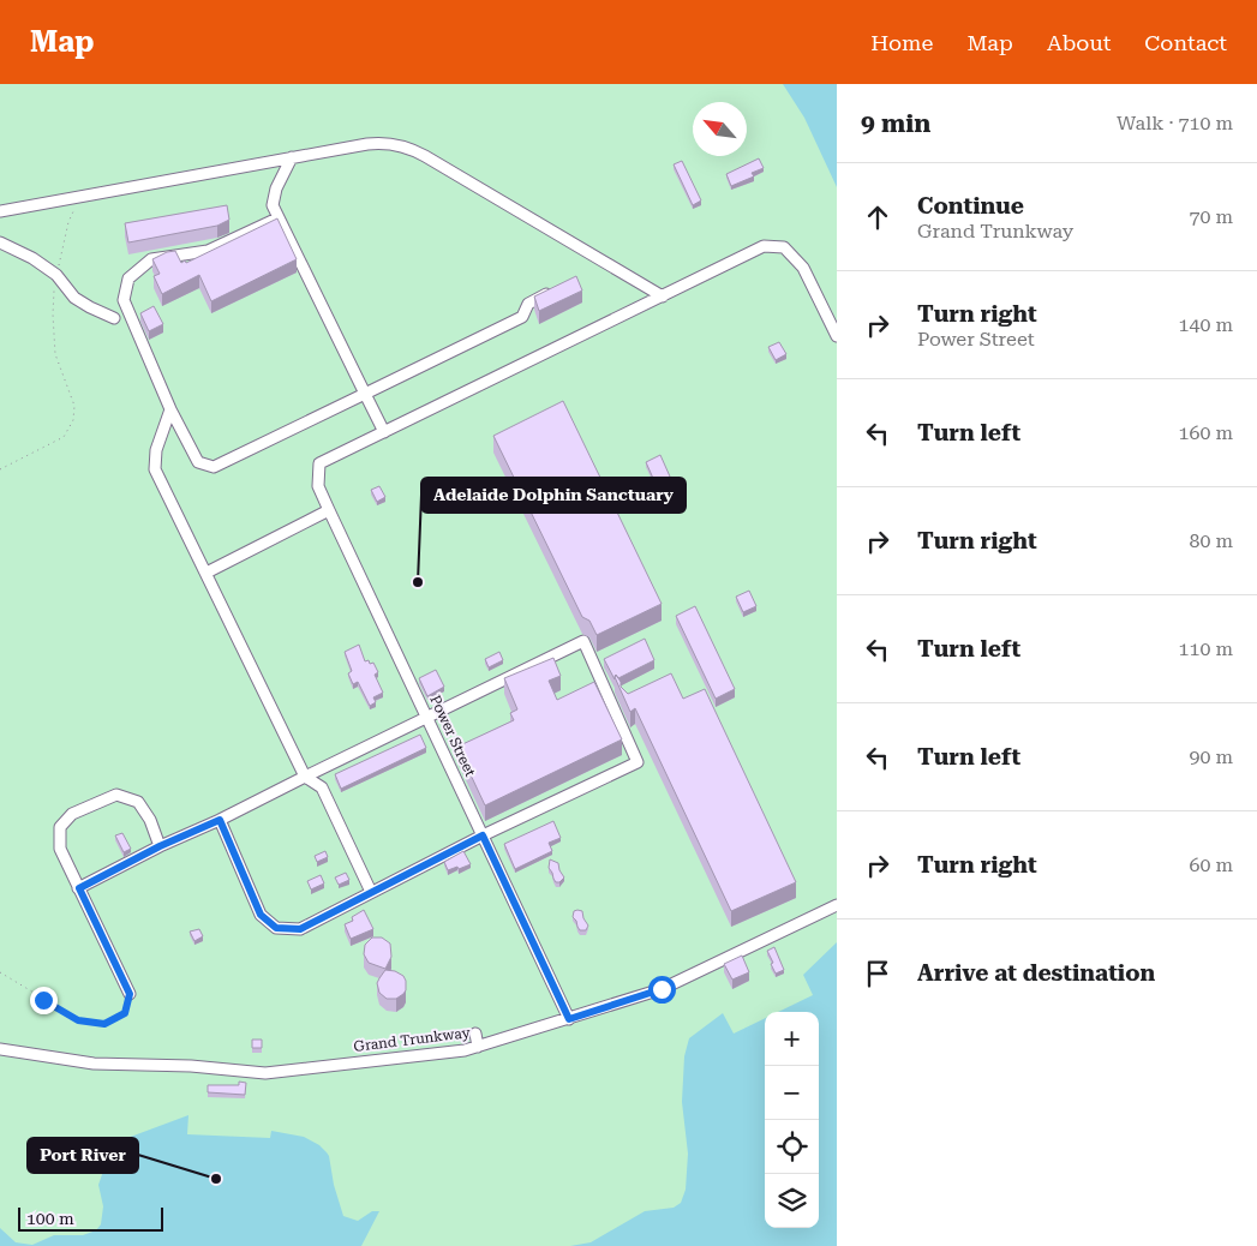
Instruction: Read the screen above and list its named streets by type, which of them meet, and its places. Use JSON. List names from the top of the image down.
{
  "streets": {
    "lane": ["Power Street", "Grand Trunkway"]
  },
  "crossings": [
    ["Power Street", "Grand Trunkway"]
  ],
  "places": ["Adelaide Dolphin Sanctuary", "Port River"],
  "scale_bar": "100 m",
  "north": "top left",
  "page": {
    "header": "Map",
    "nav": [
      "Home",
      "Map",
      "About",
      "Contact"
    ],
    "heading": ["9 min", "Walk · 710 m"],
    "list": [
      ["Continue", "Grand Trunkway", "70 m"],
      ["Turn right", "Power Street", "140 m"],
      ["Turn left", "160 m"],
      ["Turn right", "80 m"],
      ["Turn left", "110 m"],
      ["Turn left", "90 m"],
      ["Turn right", "60 m"],
      "Arrive at destination"
    ],
    "map_buttons": ["+", "−"],
    "scale": "100 m"
  }
}
